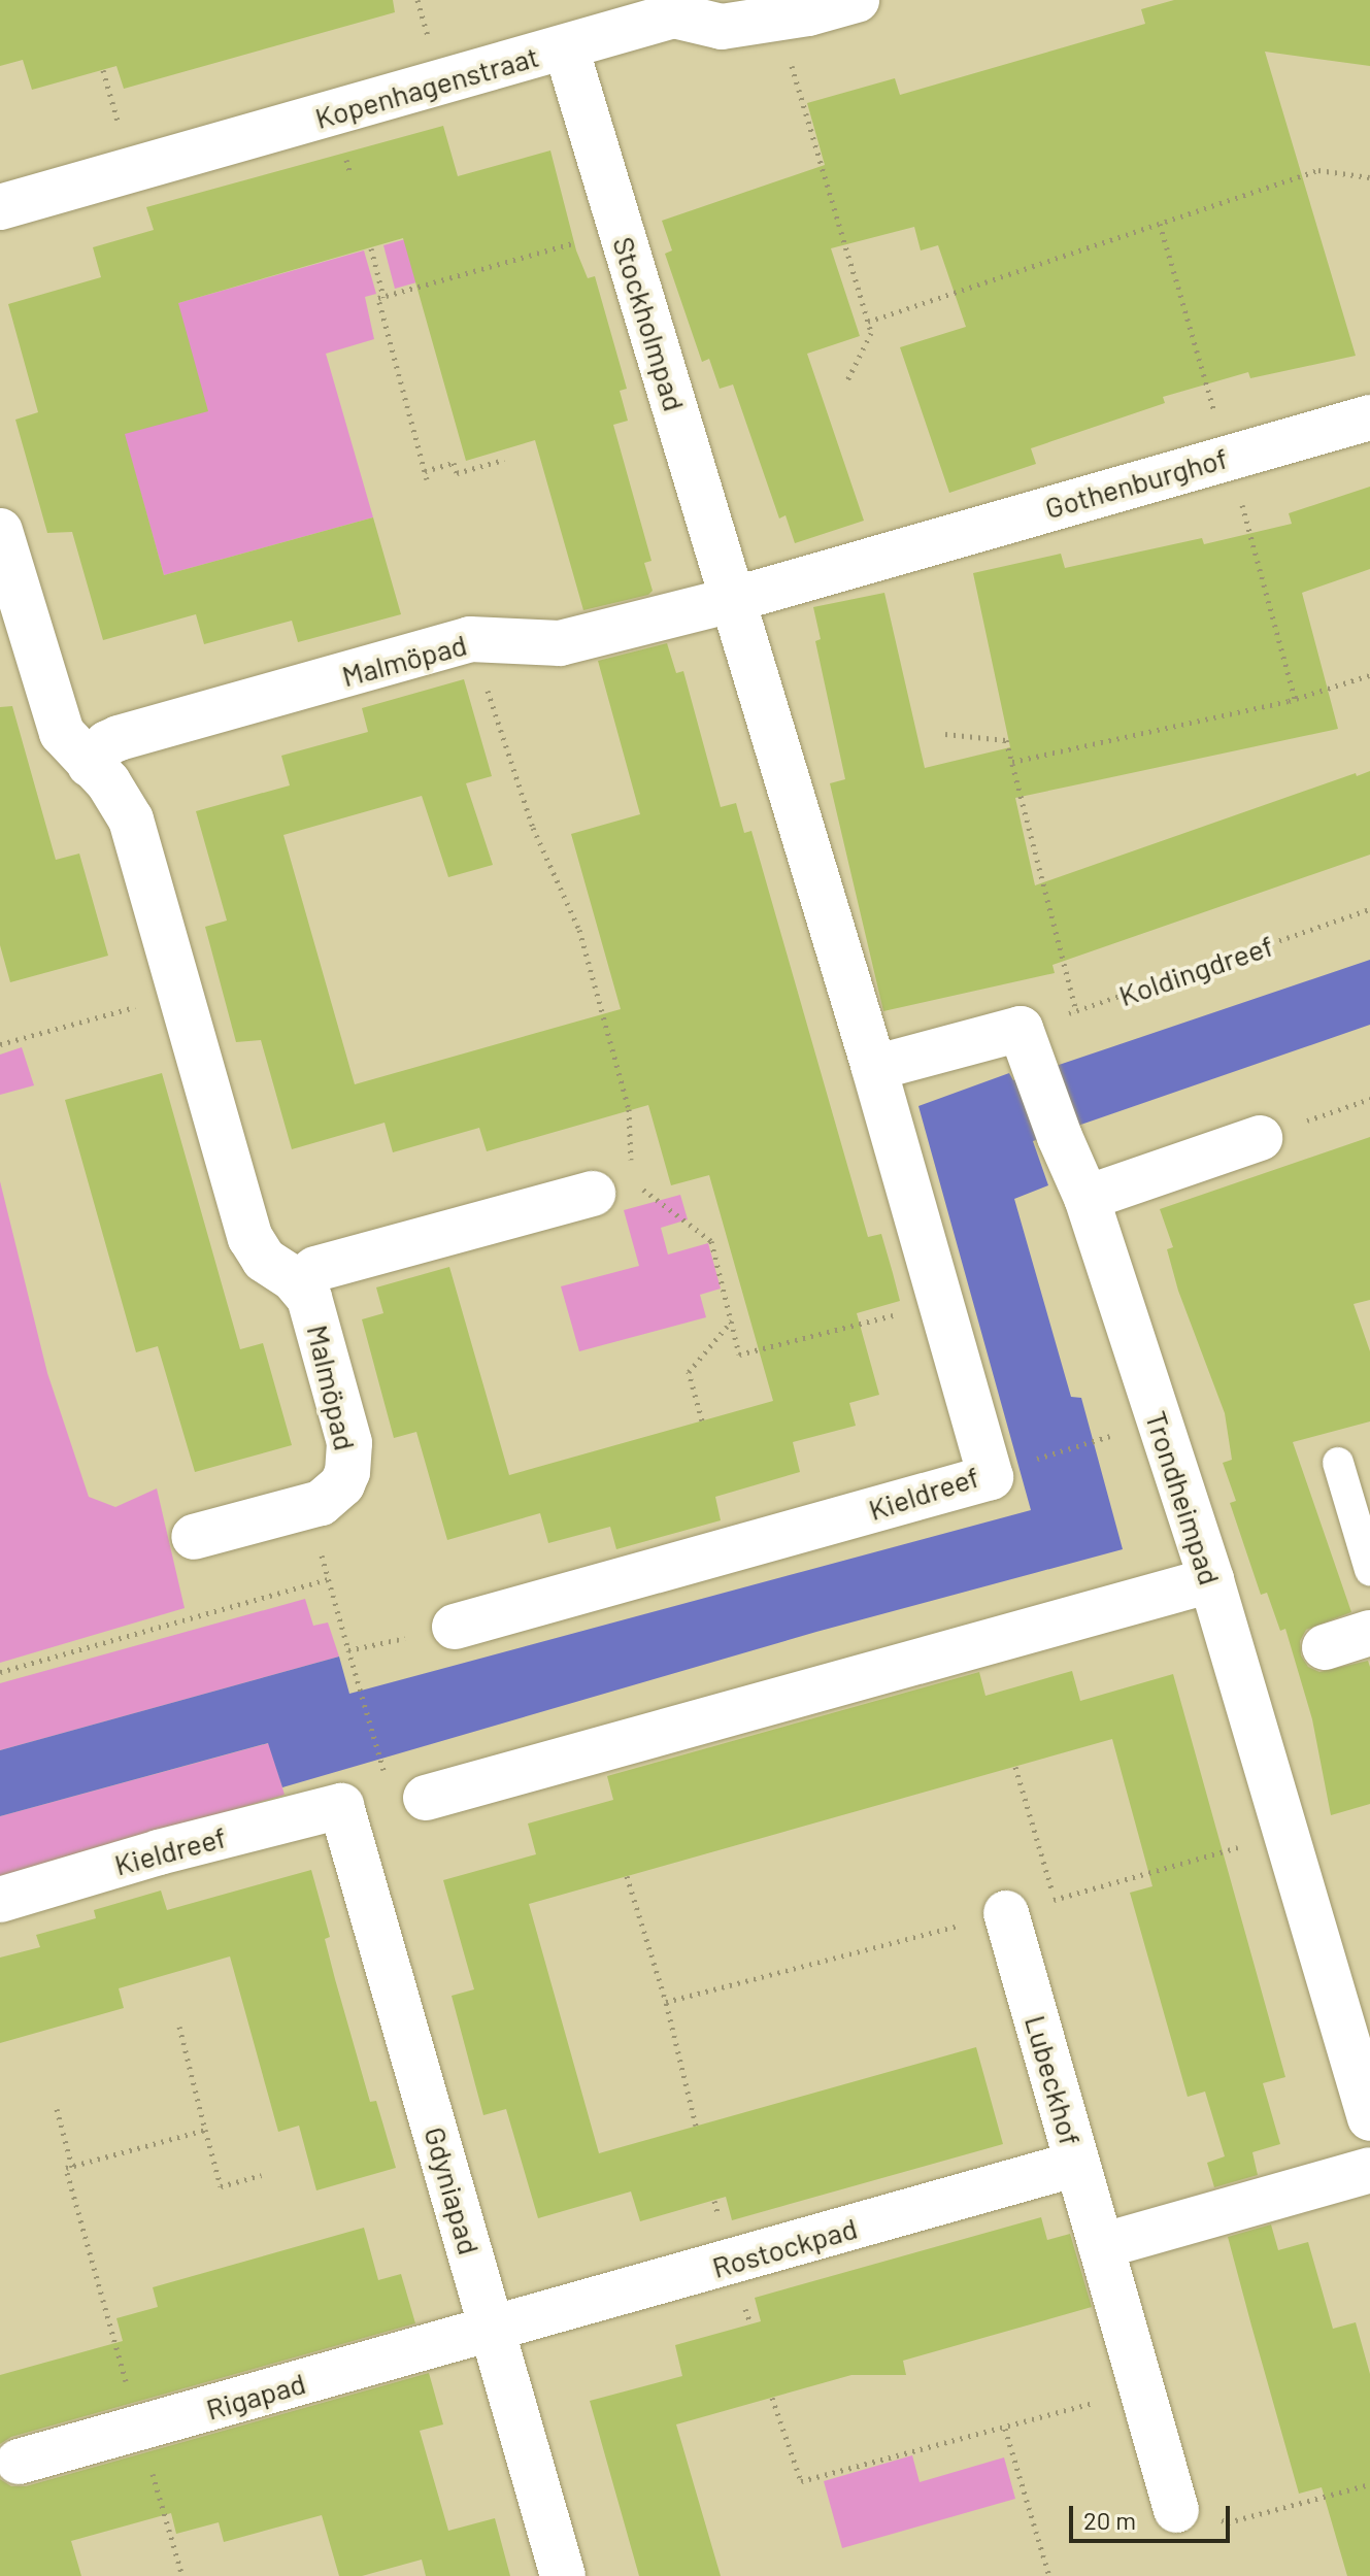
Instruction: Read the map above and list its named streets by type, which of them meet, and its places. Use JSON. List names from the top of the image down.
{
  "streets": {
    "street": [
      "Kopenhagenstraat",
      "Stockholmpad",
      "Gothenburghof",
      "Malmöpad",
      "Kieldreef",
      "Trondheimpad",
      "Lubeckhof",
      "Gdyniapad",
      "Rostockpad",
      "Rigapad"
    ],
    "path": ["Koldingdreef"]
  },
  "crossings": [
    ["Kopenhagenstraat", "Stockholmpad"],
    ["Stockholmpad", "Gothenburghof"],
    ["Stockholmpad", "Malmöpad"],
    ["Stockholmpad", "Kieldreef"],
    ["Gothenburghof", "Malmöpad"],
    ["Koldingdreef", "Trondheimpad"],
    ["Kieldreef", "Gdyniapad"],
    ["Lubeckhof", "Rostockpad"],
    ["Gdyniapad", "Rostockpad"],
    ["Gdyniapad", "Rigapad"],
    ["Rostockpad", "Rigapad"]
  ],
  "scale_bar": "20 m"
}
